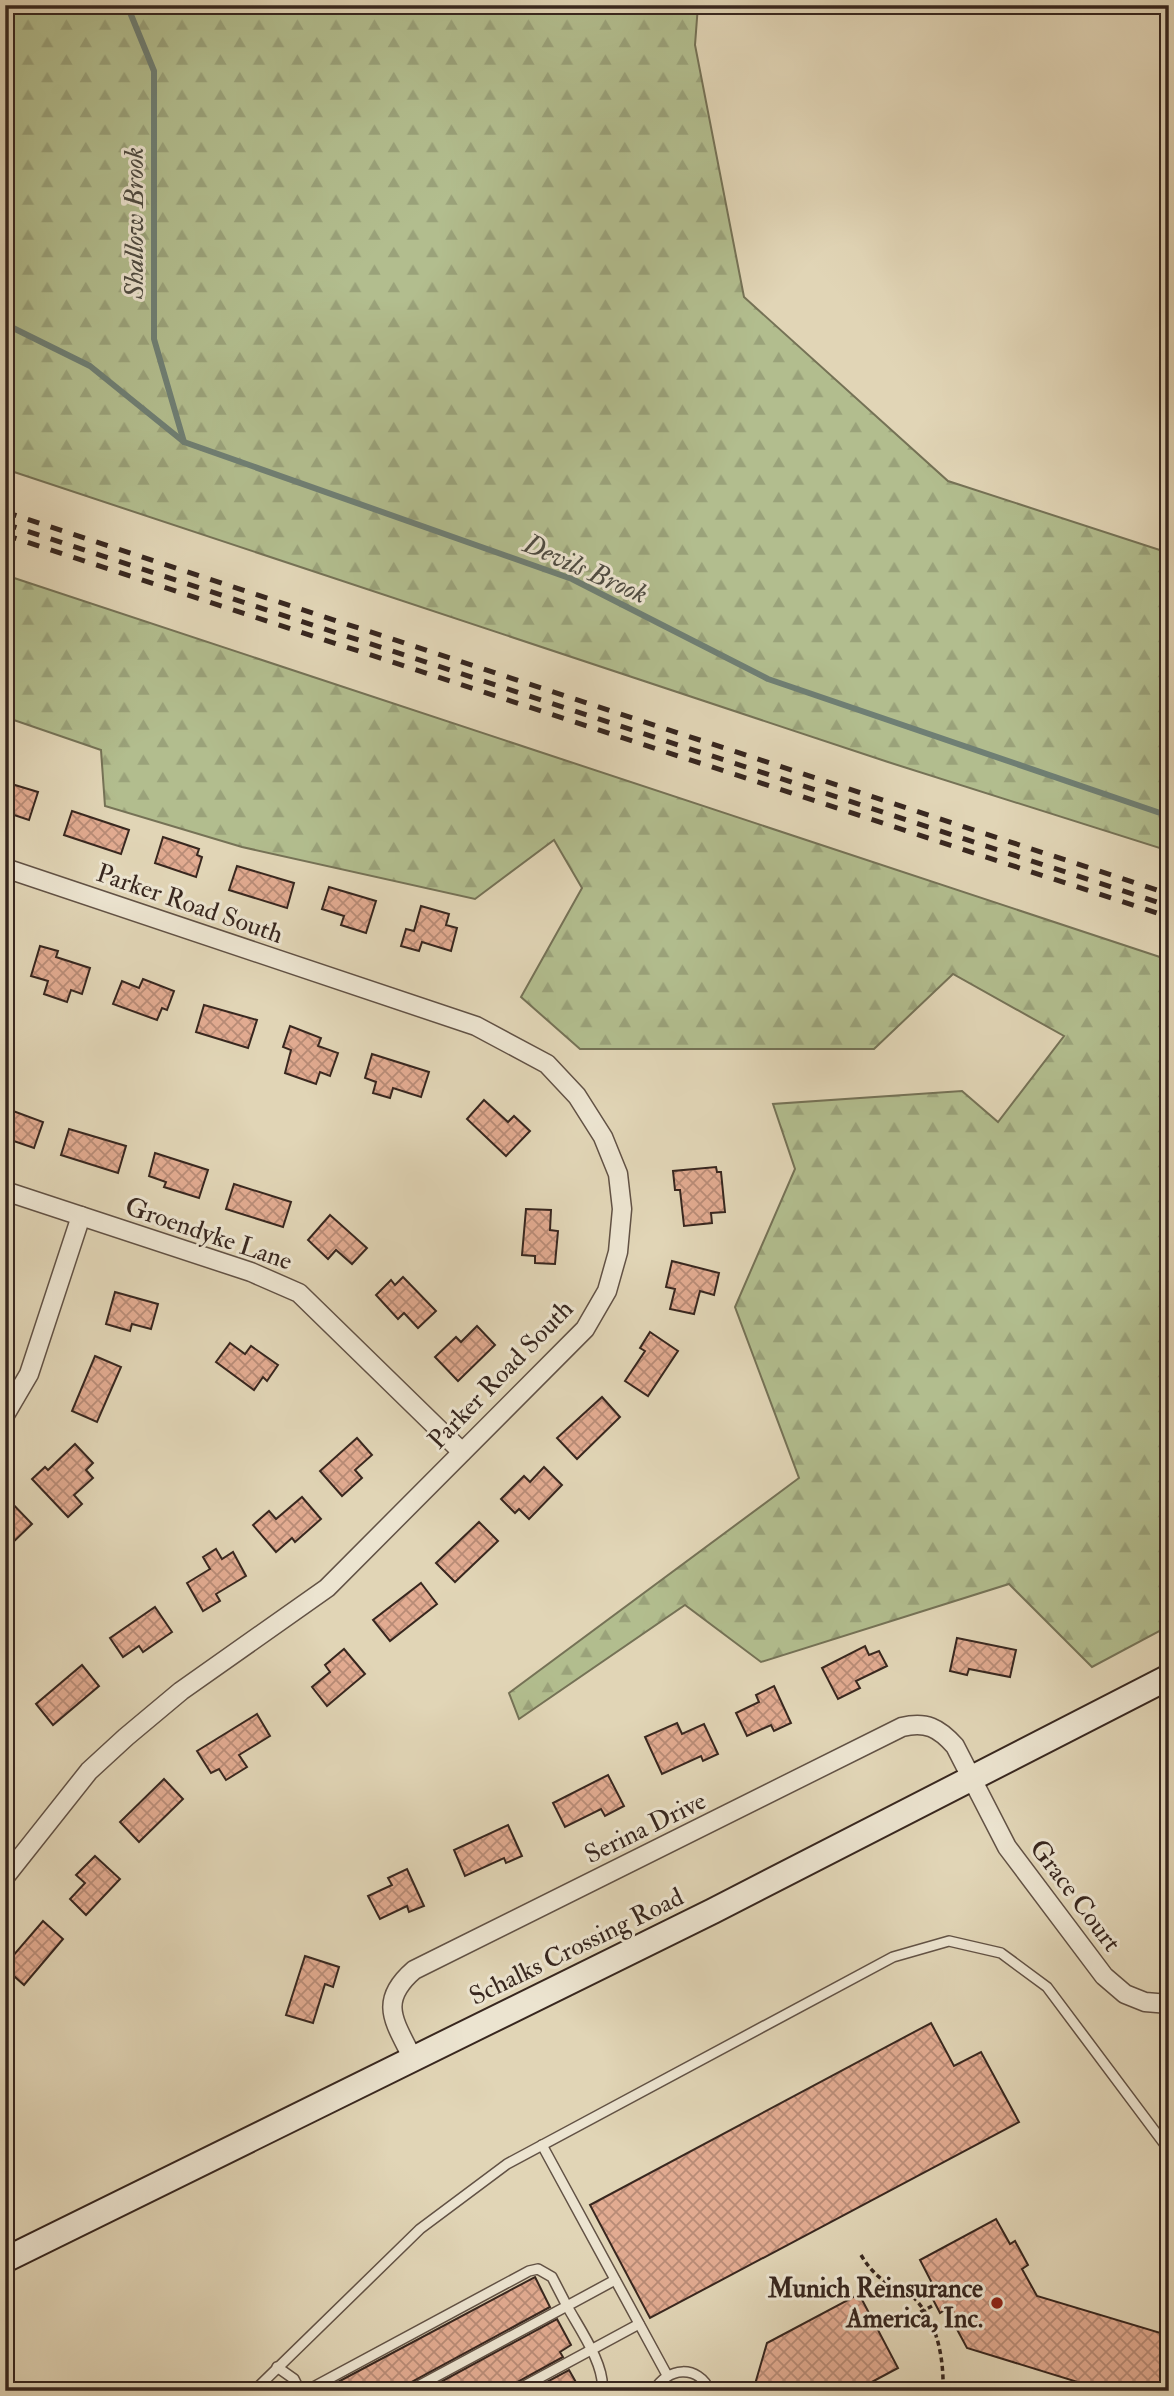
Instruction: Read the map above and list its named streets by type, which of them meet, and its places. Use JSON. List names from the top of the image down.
{
  "streets": {
    "street": [
      "Parker Road South",
      "Groendyke Lane",
      "Serina Drive",
      "Grace Court",
      "Schalks Crossing Road"
    ]
  },
  "crossings": [
    ["Parker Road South", "Groendyke Lane"],
    ["Serina Drive", "Grace Court"],
    ["Serina Drive", "Schalks Crossing Road"],
    ["Grace Court", "Schalks Crossing Road"]
  ],
  "water": ["Shallow Brook", "Devils Brook"],
  "places": ["Munich Reinsurance America, Inc."]
}
